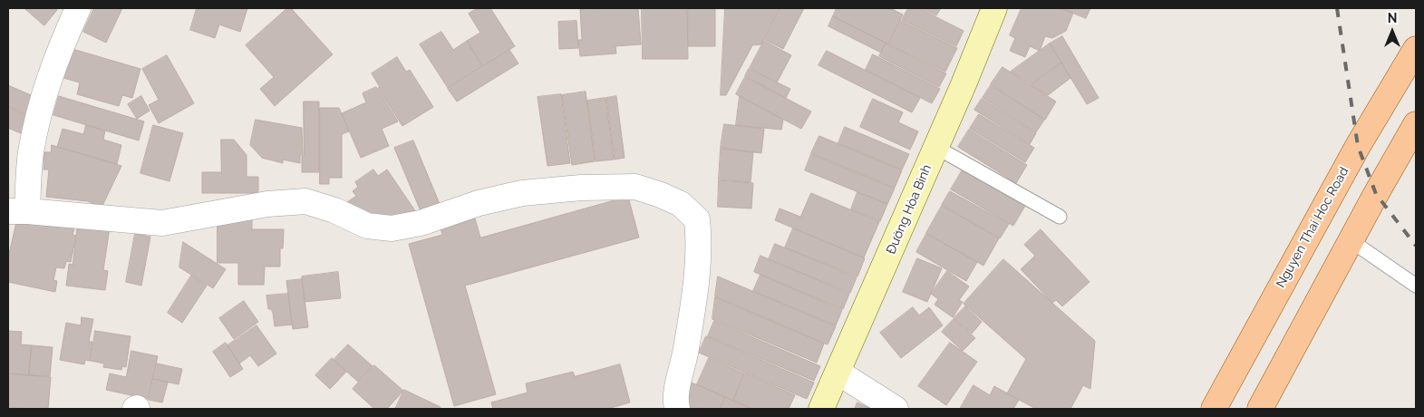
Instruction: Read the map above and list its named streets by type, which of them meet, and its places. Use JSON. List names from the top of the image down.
{
  "streets": {
    "main road": ["Nguyen Thai Hoc Road"],
    "street": ["Đường Hòa Bình"]
  },
  "north": "top"
}
